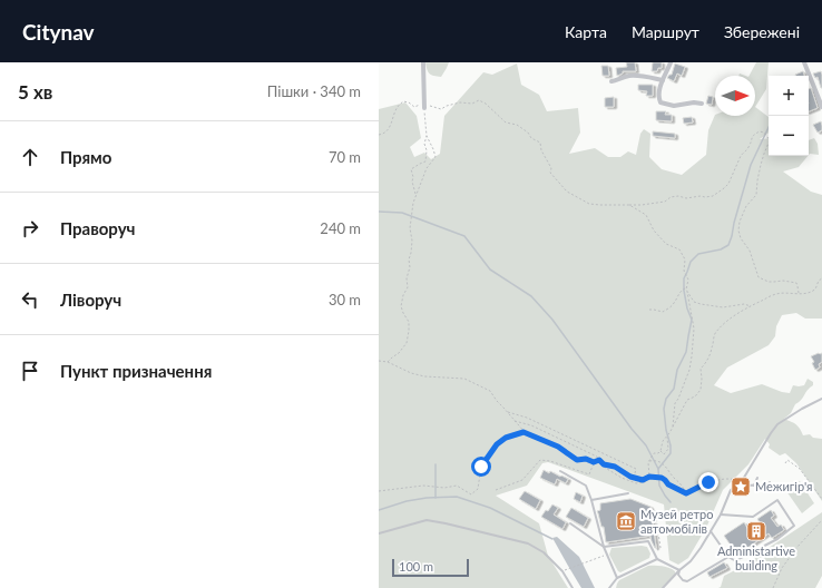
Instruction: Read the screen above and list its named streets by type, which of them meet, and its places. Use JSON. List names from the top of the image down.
{
  "places": {
    "place": ["Межигір'я"],
    "museum": ["Музей ретро автомобілів"],
    "building": ["Administartive building"]
  },
  "scale_bar": "100 m",
  "north": "right",
  "page": {
    "header": "Citynav",
    "nav": ["Карта", "Маршрут", "Збережені"],
    "heading": ["5 хв", "Пішки · 340 m"],
    "map_buttons": ["+", "−"],
    "list": [
      ["Прямо", "70 m"],
      ["Праворуч", "240 m"],
      ["Ліворуч", "30 m"],
      "Пункт призначення"
    ],
    "scale": "100 m"
  }
}
